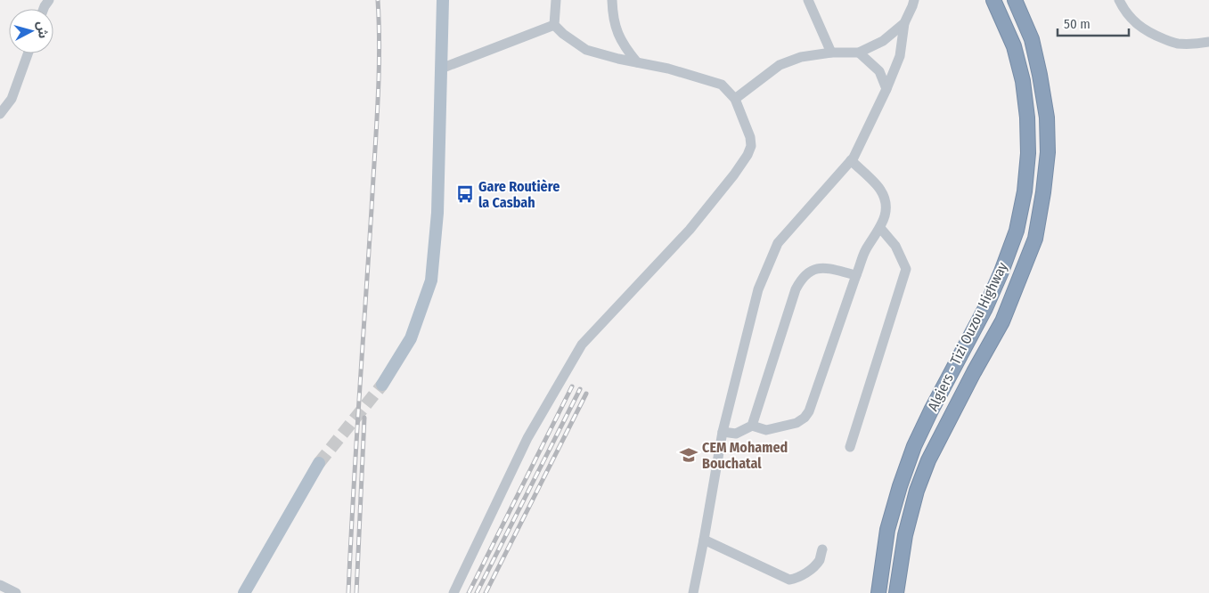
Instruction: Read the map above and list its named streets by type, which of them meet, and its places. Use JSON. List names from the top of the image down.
{
  "streets": {
    "highway": ["Algiers - Tizi Ouzou Highway"]
  },
  "places": {
    "bus stop": ["Gare Routière la Casbah"],
    "school or university": ["CEM Mohamed Bouchatal"]
  },
  "scale_bar": "50 m",
  "north": "right"
}
